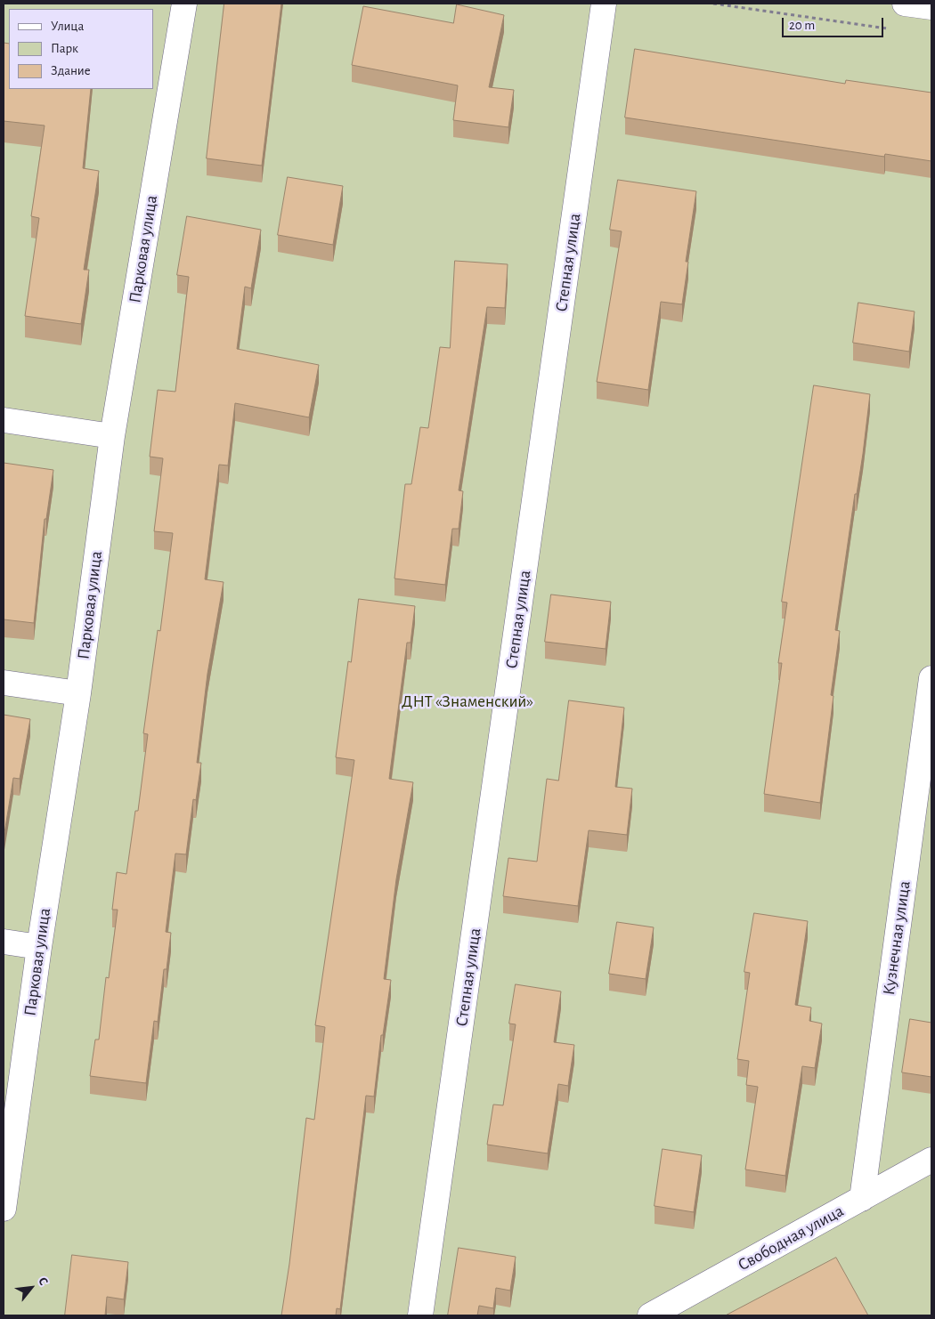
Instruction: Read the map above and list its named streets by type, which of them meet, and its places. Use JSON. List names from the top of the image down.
{
  "streets": {
    "street": [
      "Парковая улица",
      "Степная улица",
      "Кузнечная улица",
      "Свободная улица"
    ]
  },
  "crossings": [
    ["Кузнечная улица", "Свободная улица"]
  ],
  "parks": ["ДНТ «Знаменский»"],
  "legend": ["Улица", "Парк", "Здание"],
  "scale_bar": "20 m",
  "north": "top right"
}
